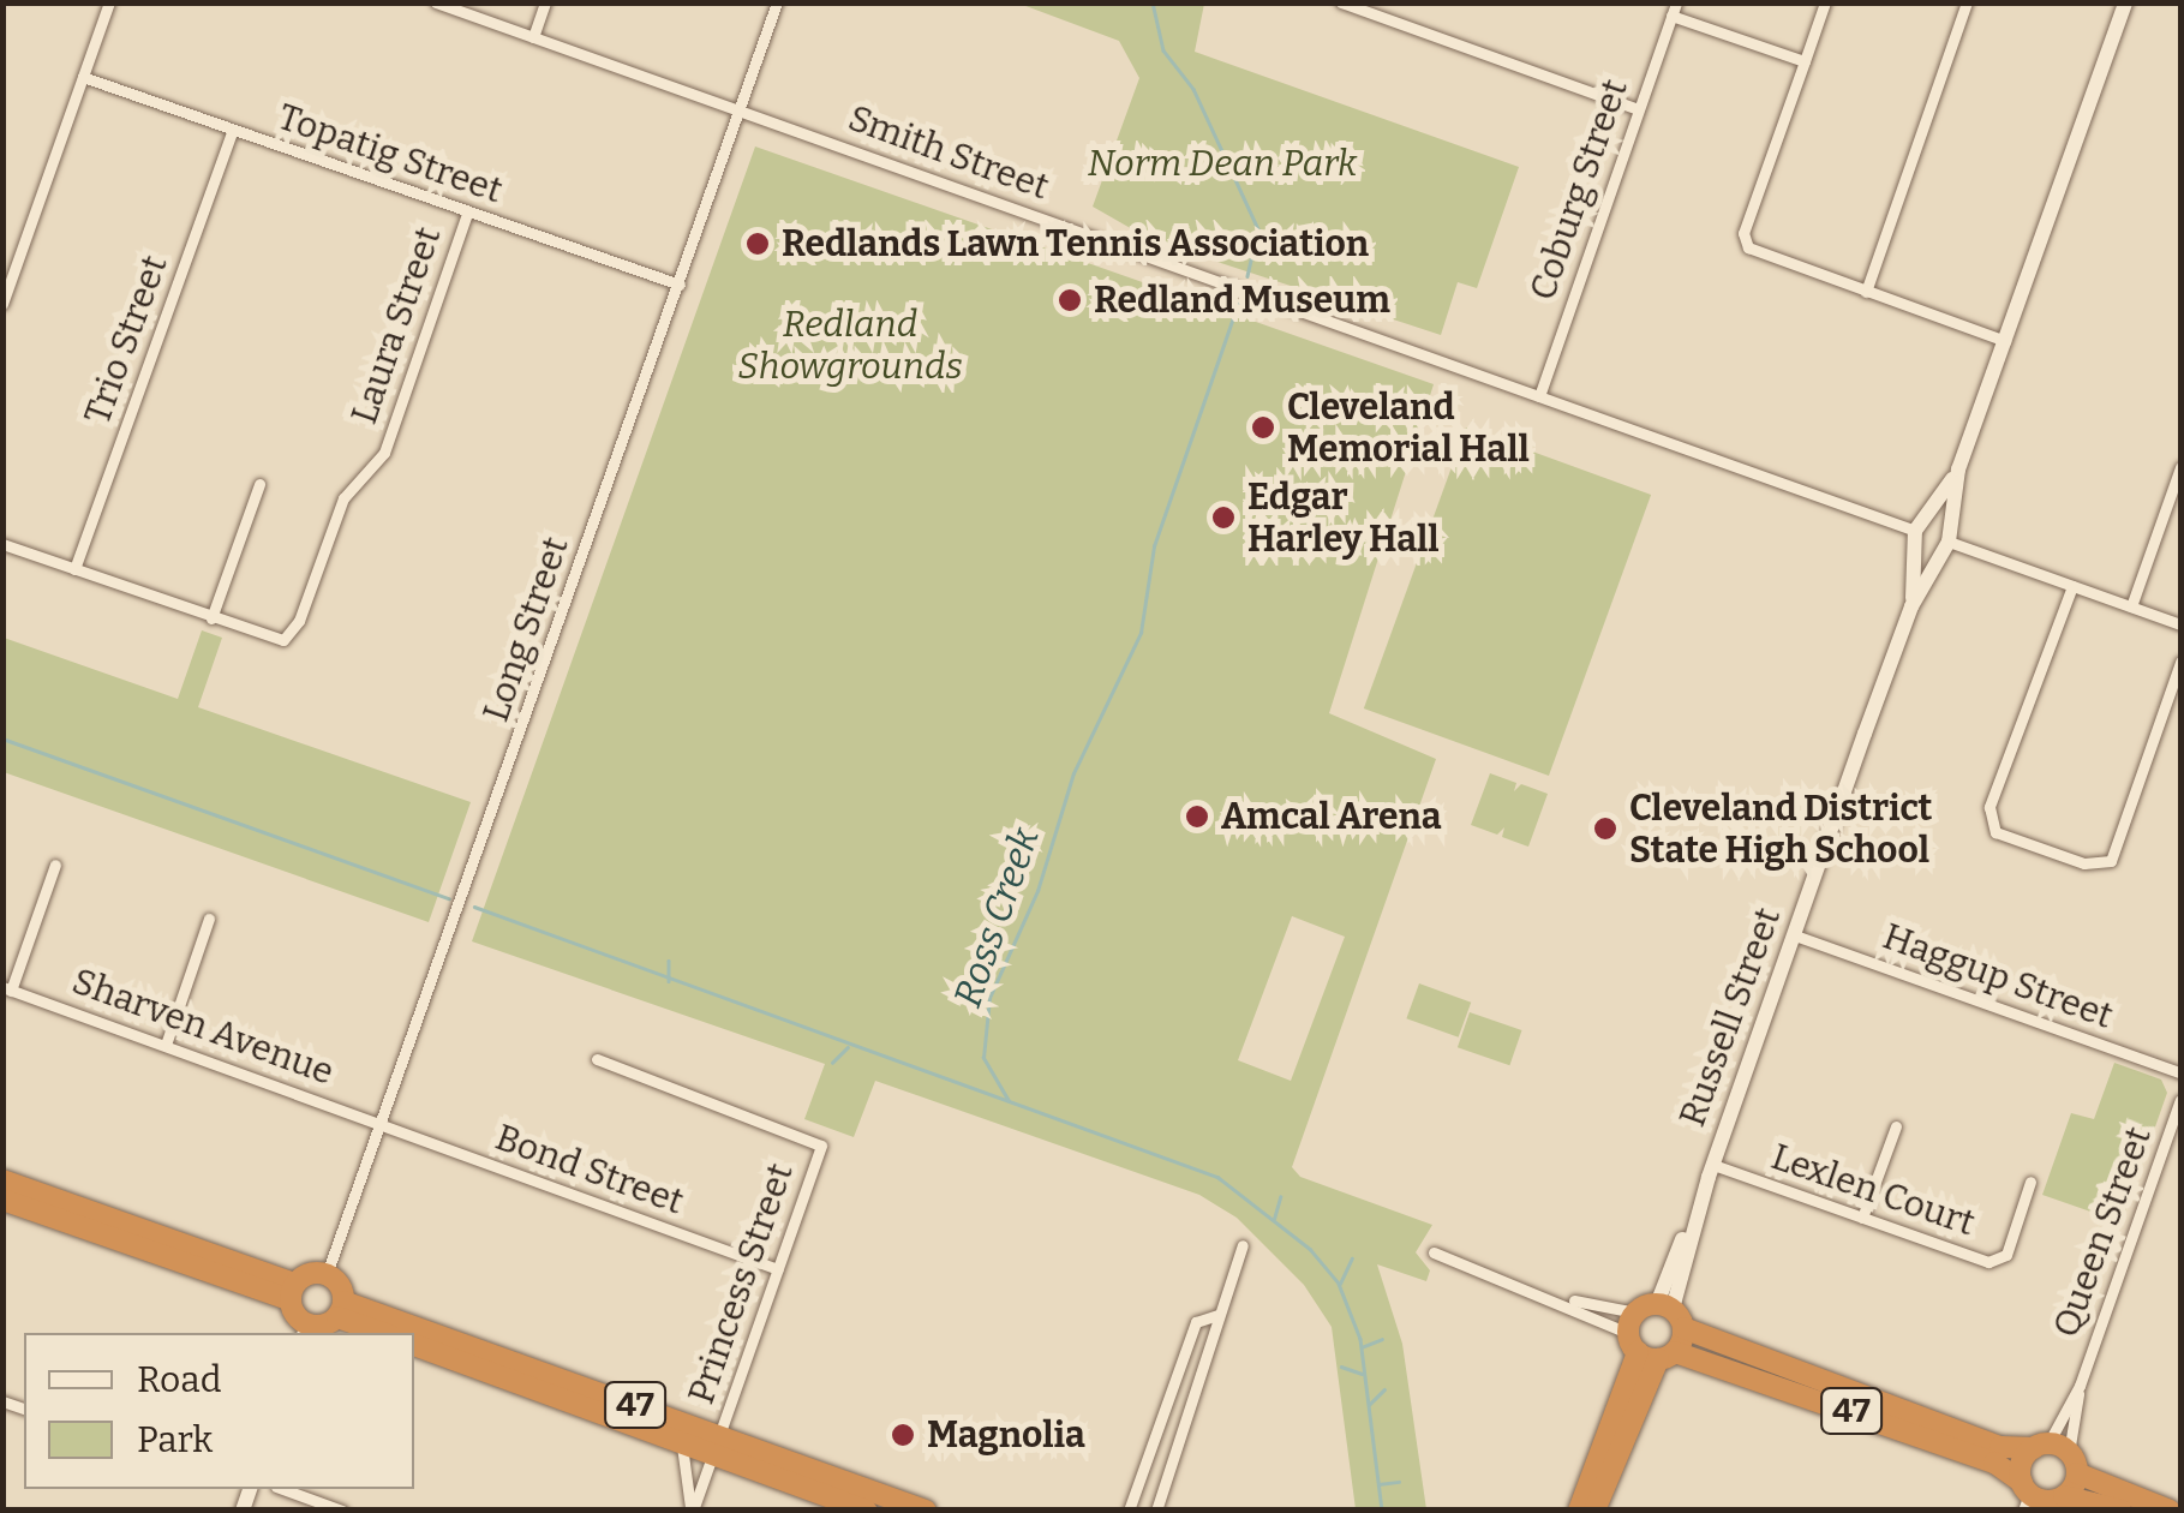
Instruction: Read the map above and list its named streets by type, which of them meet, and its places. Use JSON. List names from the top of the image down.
{
  "streets": {
    "highway": ["Russell Street", "47"],
    "street": [
      "Smith Street",
      "Topatig Street",
      "Coburg Street",
      "Laura Street",
      "Trio Street",
      "Long Street",
      "Haggup Street",
      "Sharven Avenue",
      "Bond Street",
      "Lexlen Court",
      "Queen Street",
      "Princess Street"
    ]
  },
  "crossings": [
    ["Smith Street", "Coburg Street"],
    ["Smith Street", "Long Street"],
    ["Smith Street", "Russell Street"],
    ["Topatig Street", "Laura Street"],
    ["Topatig Street", "Trio Street"],
    ["Topatig Street", "Long Street"],
    ["Laura Street", "Trio Street"],
    ["Long Street", "Sharven Avenue"],
    ["Long Street", "Bond Street"],
    ["Haggup Street", "Russell Street"],
    ["Russell Street", "Lexlen Court"],
    ["Russell Street", "47"],
    ["Sharven Avenue", "Bond Street"],
    ["Bond Street", "Princess Street"],
    ["Queen Street", "47"],
    ["Princess Street", "47"]
  ],
  "water": ["Ross Creek"],
  "parks": ["Norm Dean Park", "Redland Showgrounds"],
  "places": [
    "Redlands Lawn Tennis Association",
    "Redland Museum",
    "Cleveland Memorial Hall",
    "Edgar Harley Hall",
    "Amcal Arena",
    "Cleveland District State High School",
    "Magnolia"
  ],
  "legend": ["Road", "Park"]
}
